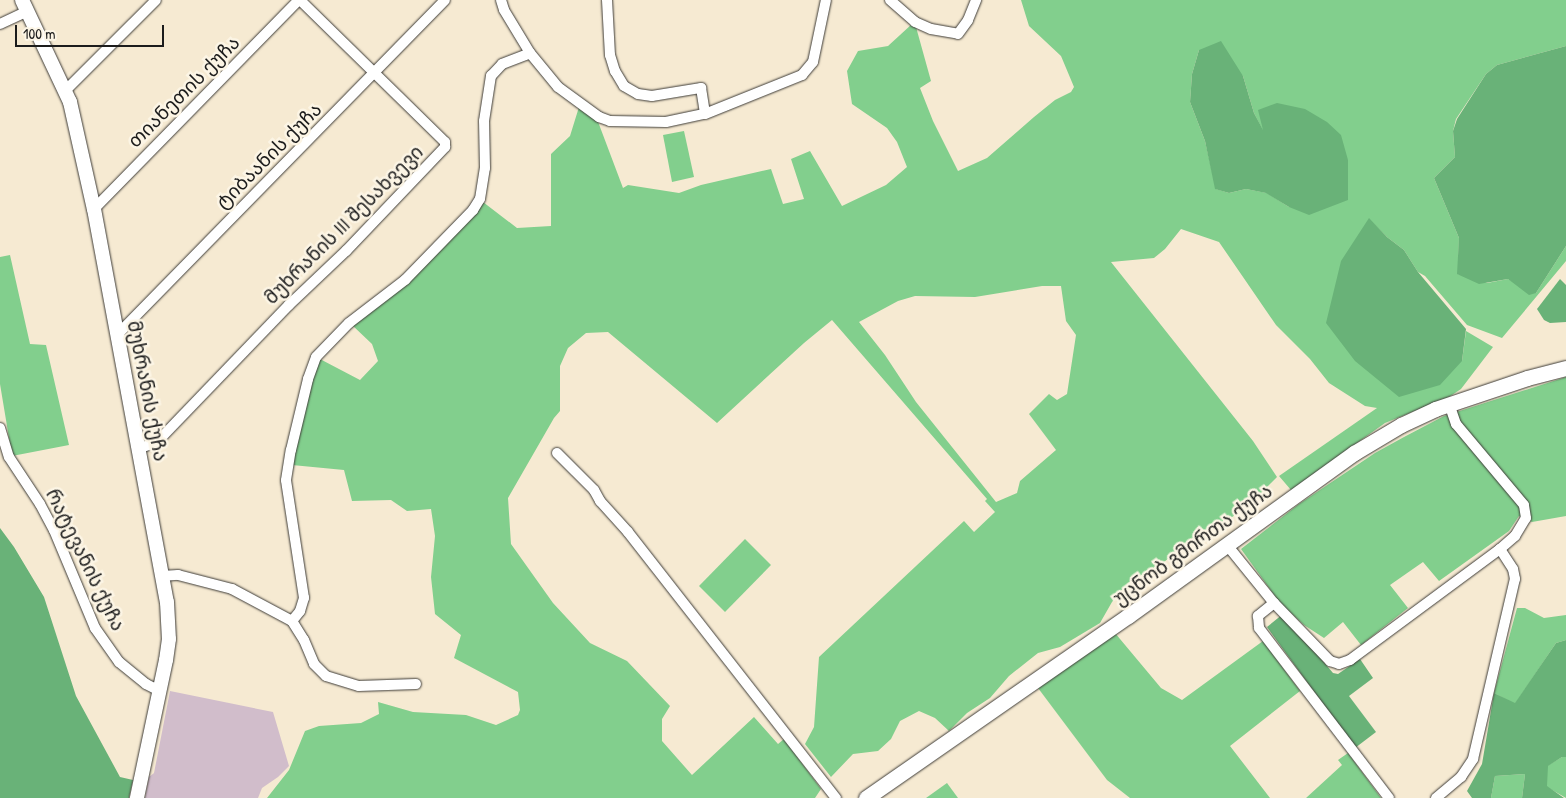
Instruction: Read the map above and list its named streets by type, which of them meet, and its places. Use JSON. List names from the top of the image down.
{
  "streets": {
    "main road": ["უცნობ გმირთა ქუჩა"],
    "street": [
      "თიანეთის ქუჩა",
      "ტიბაანის ქუჩა",
      "მუხრანის III შესახვევი",
      "მუხრანის ქუჩა",
      "რატევანის ქუჩა"
    ]
  },
  "crossings": [
    ["თიანეთის ქუჩა", "მუხრანის III შესახვევი"],
    ["თიანეთის ქუჩა", "მუხრანის ქუჩა"],
    ["ტიბაანის ქუჩა", "მუხრანის III შესახვევი"],
    ["ტიბაანის ქუჩა", "მუხრანის ქუჩა"],
    ["მუხრანის III შესახვევი", "მუხრანის ქუჩა"],
    ["მუხრანის ქუჩა", "რატევანის ქუჩა"]
  ],
  "scale_bar": "100 m"
}
